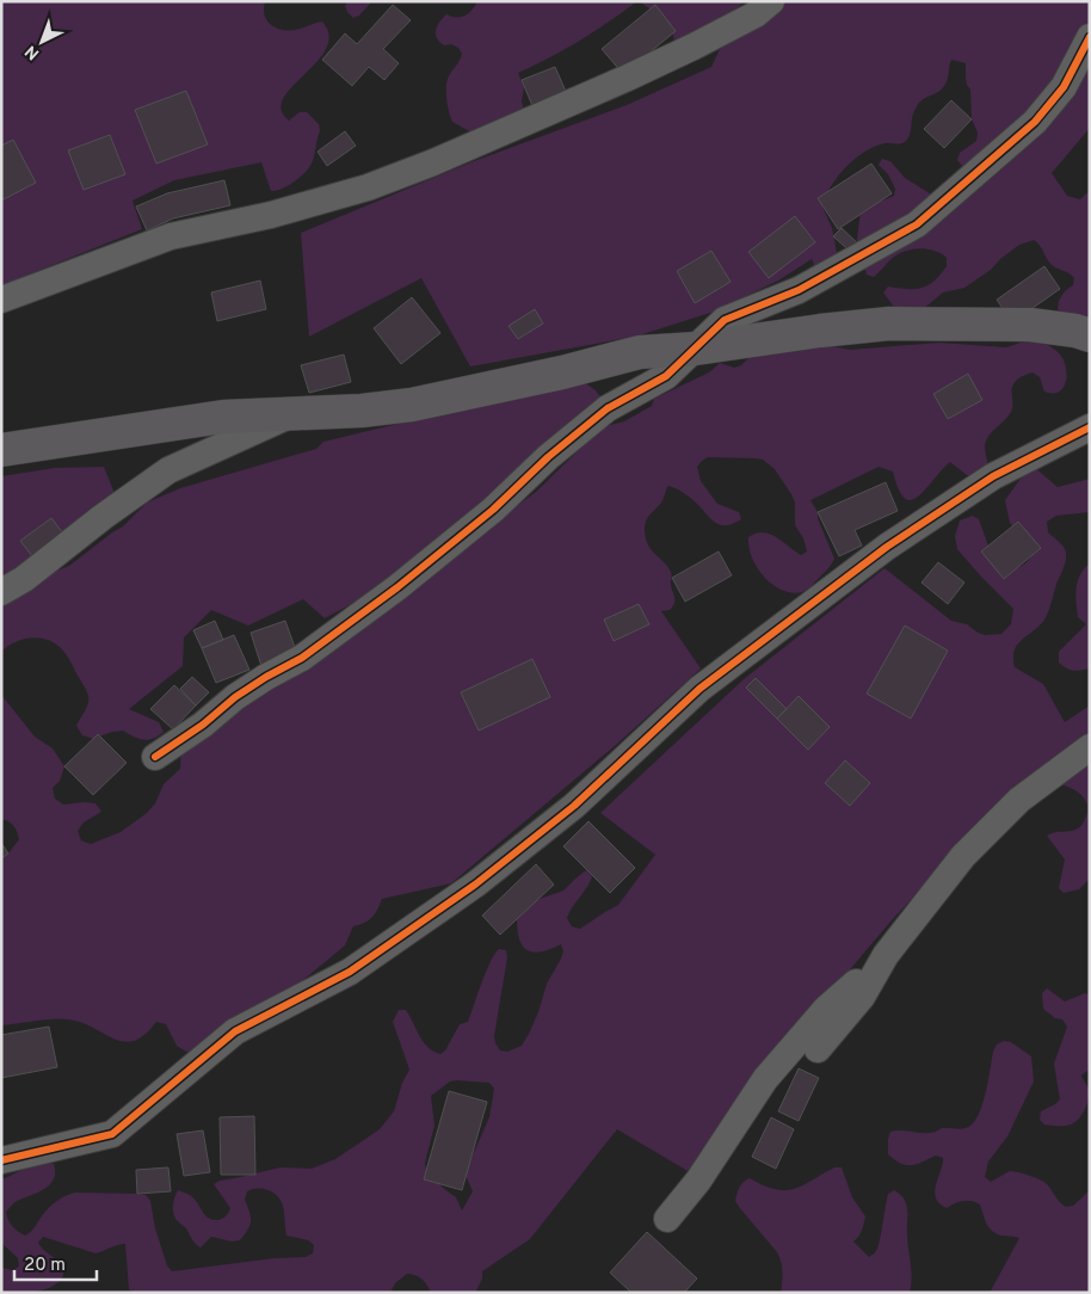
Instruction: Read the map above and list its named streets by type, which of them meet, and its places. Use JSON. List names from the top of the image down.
{
  "scale_bar": "20 m",
  "north": "bottom left"
}
